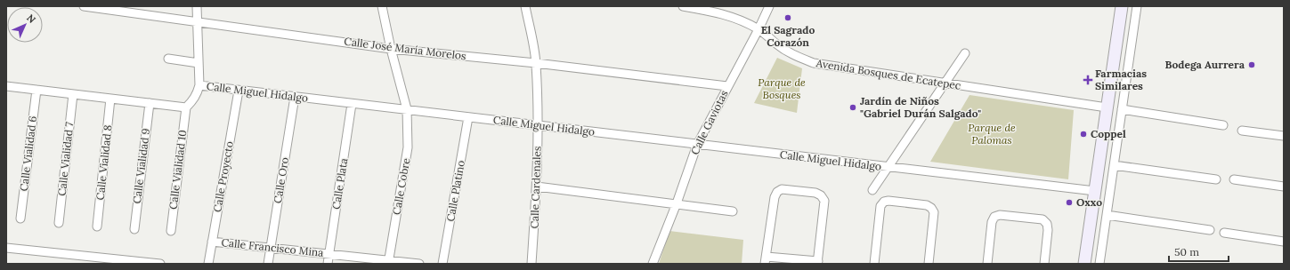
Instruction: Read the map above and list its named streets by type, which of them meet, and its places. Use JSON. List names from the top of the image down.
{
  "streets": {
    "street": [
      "Calle José María Morelos",
      "Avenida Bosques de Ecatepec",
      "Calle Miguel Hidalgo",
      "Calle Gaviotas",
      "Calle Vialidad 6",
      "Calle Vialidad 7",
      "Calle Vialidad 8",
      "Calle Vialidad 9",
      "Calle Vialidad 10",
      "Calle Proyecto",
      "Calle Oro",
      "Calle Plata",
      "Calle Cobre",
      "Calle Cardenales",
      "Calle Platino",
      "Calle Francisco Mina"
    ]
  },
  "crossings": [
    ["Calle José María Morelos", "Calle Gaviotas"],
    ["Calle José María Morelos", "Calle Cobre"],
    ["Calle José María Morelos", "Calle Cardenales"],
    ["Avenida Bosques de Ecatepec", "Calle Gaviotas"],
    ["Calle Miguel Hidalgo", "Calle Gaviotas"],
    ["Calle Miguel Hidalgo", "Calle Vialidad 10"],
    ["Calle Miguel Hidalgo", "Calle Proyecto"],
    ["Calle Miguel Hidalgo", "Calle Oro"],
    ["Calle Miguel Hidalgo", "Calle Plata"],
    ["Calle Miguel Hidalgo", "Calle Cobre"],
    ["Calle Miguel Hidalgo", "Calle Cardenales"],
    ["Calle Miguel Hidalgo", "Calle Platino"],
    ["Calle Proyecto", "Calle Francisco Mina"],
    ["Calle Oro", "Calle Francisco Mina"],
    ["Calle Plata", "Calle Francisco Mina"],
    ["Calle Cobre", "Calle Francisco Mina"]
  ],
  "parks": ["Parque de Bosques", "Parque de Palomas"],
  "places": {
    "other": [
      "El Sagrado Corazón",
      "Bodega Aurrera",
      "Jardín de Niños \"Gabriel Durán Salgado\"",
      "Coppel",
      "Oxxo"
    ],
    "health": ["Farmacias Similares"]
  },
  "scale_bar": "50 m",
  "north": "top right"
}
